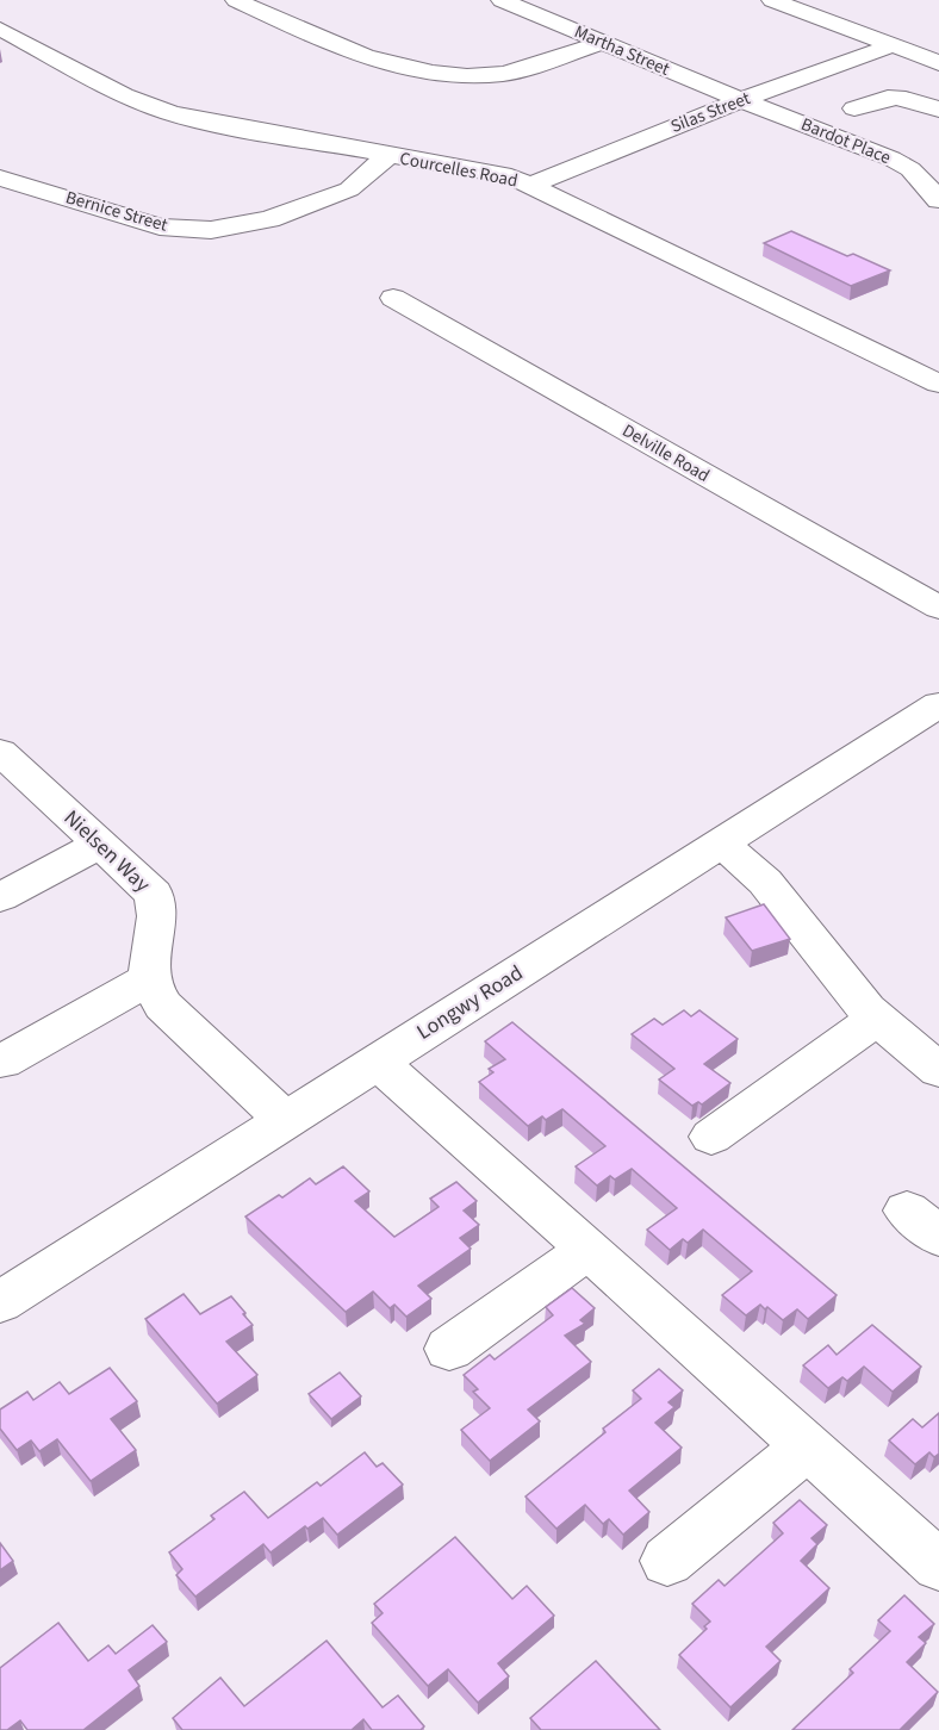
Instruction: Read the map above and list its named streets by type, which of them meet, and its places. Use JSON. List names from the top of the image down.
{
  "streets": {
    "street": [
      "Martha Street",
      "Silas Street",
      "Bardot Place",
      "Courcelles Road",
      "Bernice Street",
      "Delville Road",
      "Nielsen Way",
      "Longwy Road"
    ]
  },
  "crossings": [
    ["Martha Street", "Silas Street"],
    ["Martha Street", "Bardot Place"],
    ["Silas Street", "Bardot Place"],
    ["Silas Street", "Courcelles Road"],
    ["Courcelles Road", "Bernice Street"]
  ]
}
